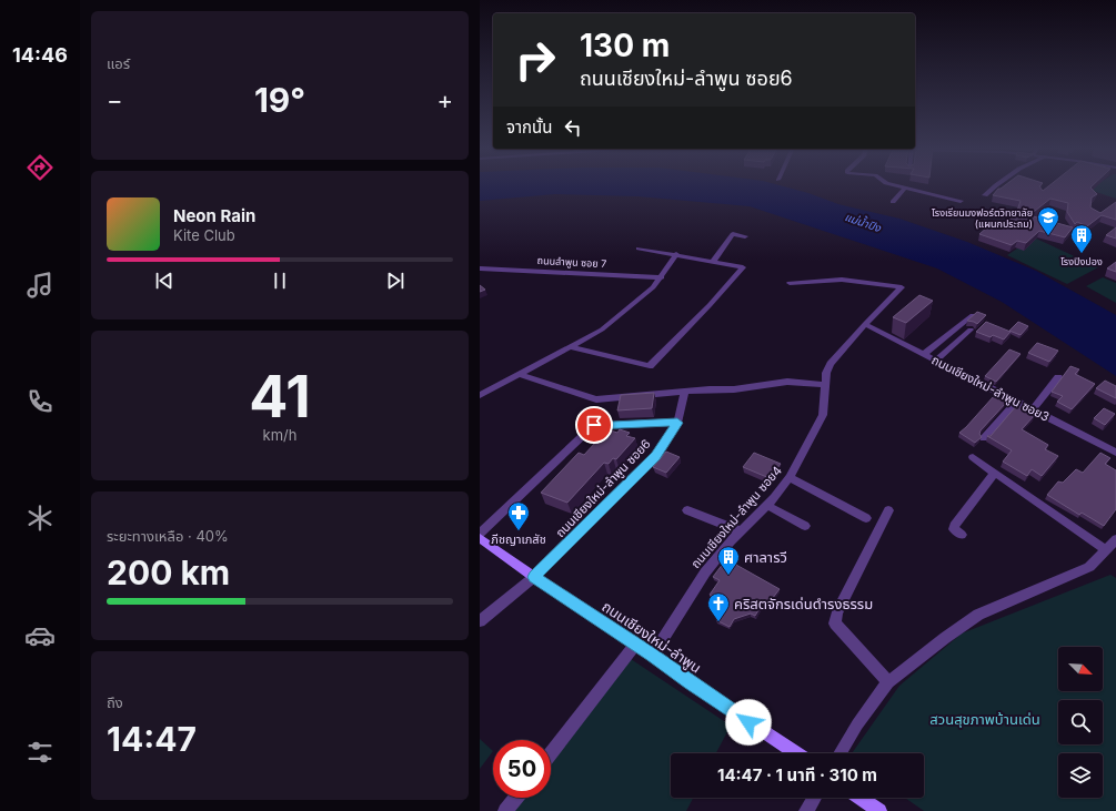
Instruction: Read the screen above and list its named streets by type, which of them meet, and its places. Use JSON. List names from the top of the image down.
{
  "streets": {
    "main road": ["ถนนเชียงใหม่-ลำพูน"],
    "street": [
      "ถนนลำพูน ซอย 7",
      "ถนนเชียงใหม่-ลำพูน ซอย3",
      "ถนนเชียงใหม่-ลำพูน ซอย6",
      "ถนนเชียงใหม่-ลำพูน ซอย4"
    ]
  },
  "crossings": [
    ["ถนนเชียงใหม่-ลำพูน ซอย3", "ถนนเชียงใหม่-ลำพูน ซอย4"],
    ["ถนนเชียงใหม่-ลำพูน ซอย6", "ถนนเชียงใหม่-ลำพูน"],
    ["ถนนเชียงใหม่-ลำพูน ซอย4", "ถนนเชียงใหม่-ลำพูน"]
  ],
  "water": ["แม่น้ำปิง"],
  "parks": ["สวนสุขภาพบ้านเด่น"],
  "places": {
    "school or university": ["โรงเรียนมงฟอร์ตวิทยาลัย (แผนกประถม)"],
    "building": ["โรงปิงปอง", "ศาลารวี"],
    "pharmacy": ["ภีชญาเภสัช"],
    "church": ["คริสตจักรเด่นดำรงธรรม"]
  },
  "north": "bottom right",
  "page": {
    "tabs": "14:46",
    "tile": [
      "แอร์",
      ["41", "km/h"],
      ["ระยะทางเหลือ · 40%", "200 km"],
      ["ถึง", "14:47"]
    ],
    "turn": ["130 m", "ถนนเชียงใหม่-ลำพูน ซอย6"],
    "heat": ["−", "19°", "+"],
    "then": "จากนั้น",
    "song": ["Neon Rain", "Kite Club"],
    "limit": "50",
    "trip": "14:47 · 1 นาที · 310 m"
  }
}
